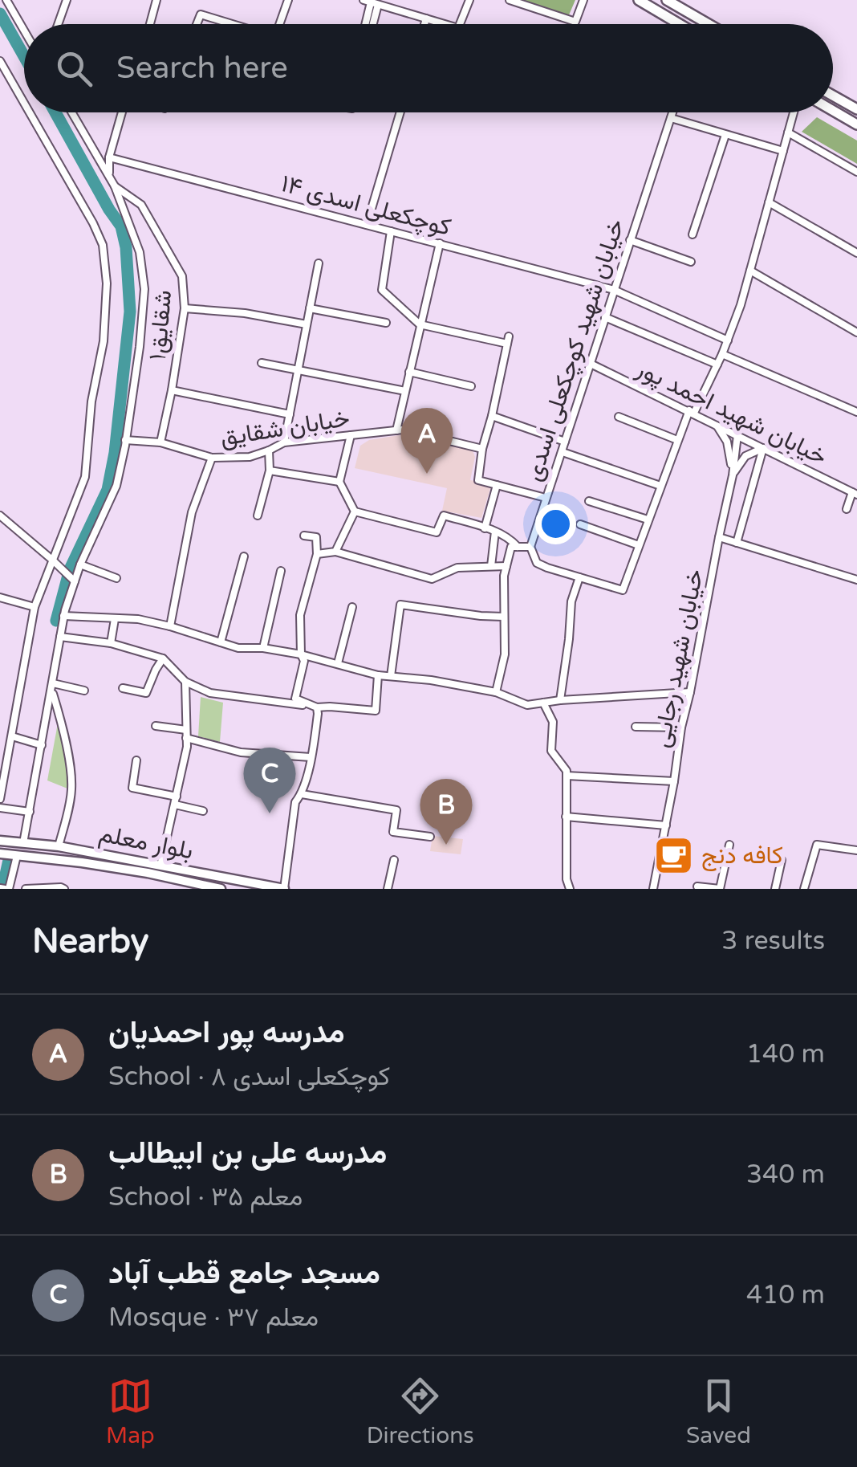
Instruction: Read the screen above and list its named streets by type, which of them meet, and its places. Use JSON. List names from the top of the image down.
{
  "streets": {
    "main road": ["بلوار معلم"],
    "street": [
      "کوچکعلی اسدی ۱۴",
      "شقایق۱",
      "خیابان شهید کوچکعلی اسدی",
      "خیابان شهید احمد پور",
      "خیابان شقایق",
      "خیابان شهید رجایی"
    ]
  },
  "crossings": [
    ["کوچکعلی اسدی ۱۴", "خیابان شهید کوچکعلی اسدی"],
    ["شقایق۱", "خیابان شقایق"],
    ["خیابان شهید کوچکعلی اسدی", "خیابان شهید احمد پور"],
    ["خیابان شهید احمد پور", "خیابان شهید رجایی"]
  ],
  "places": {
    "cafe": ["کافه دنج"]
  },
  "page": {
    "search": "Search here",
    "pins": ["A", "C", "B"],
    "heading": ["Nearby", "3 results"],
    "list": [
      {
        "mark": "A",
        "name": "مدرسه پور احمدیان",
        "note": "School · کوچکعلی اسدی ۸",
        "value": "140 m"
      },
      {
        "mark": "B",
        "name": "مدرسه علی بن ابیطالب",
        "note": "School · معلم ۳۵",
        "value": "340 m"
      },
      {
        "mark": "C",
        "name": "مسجد جامع قطب آباد",
        "note": "Mosque · معلم ۳۷",
        "value": "410 m"
      }
    ],
    "nav": ["Map", "Directions", "Saved"]
  }
}
